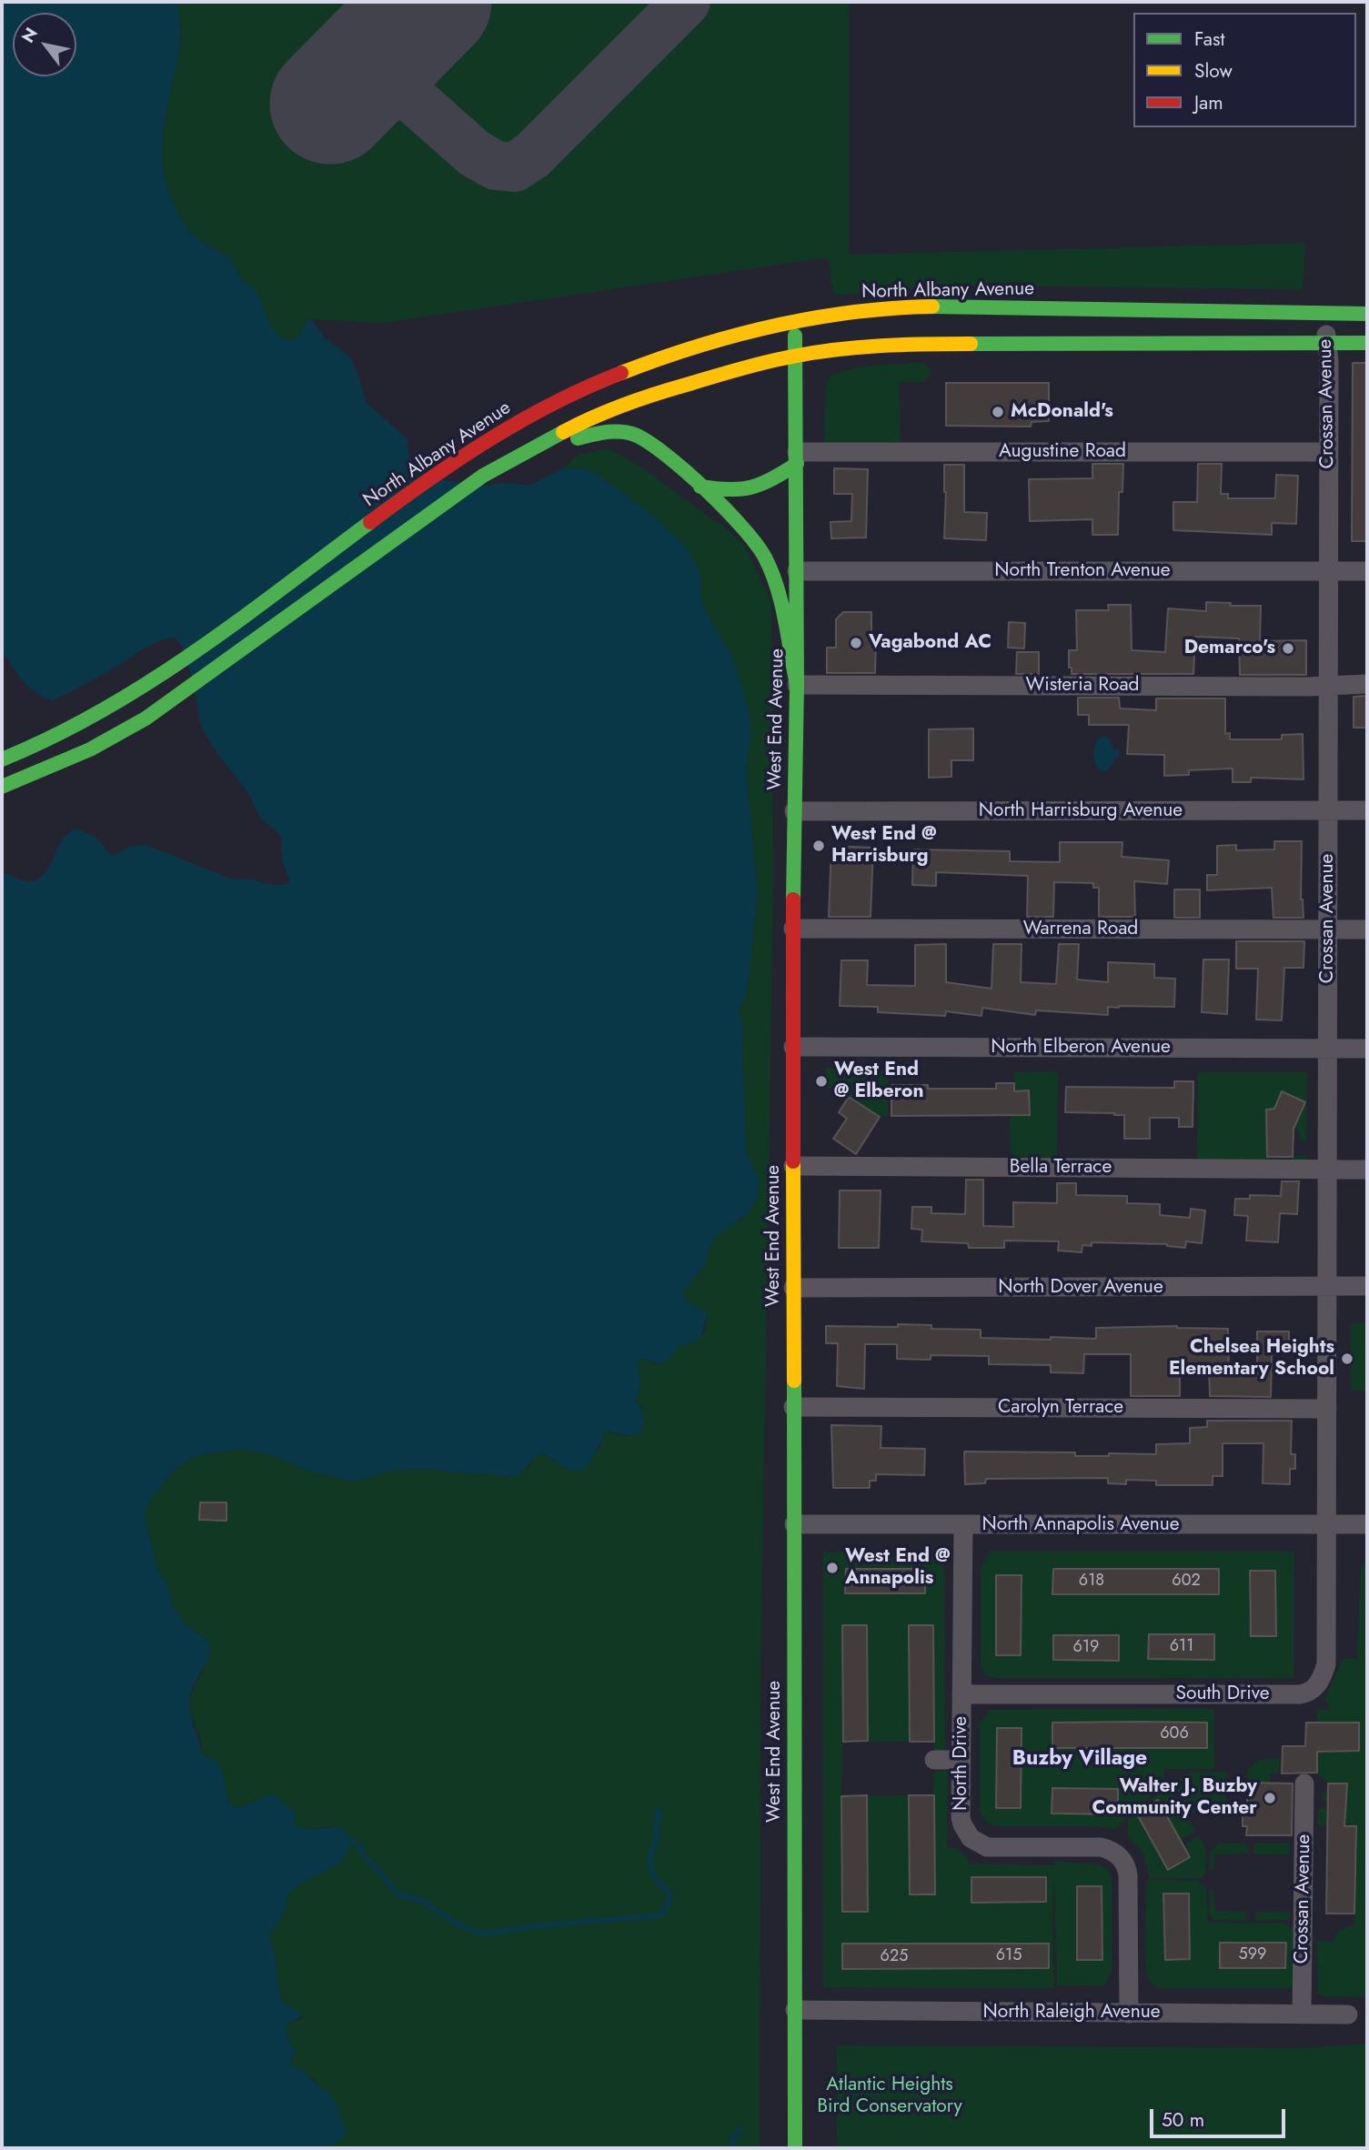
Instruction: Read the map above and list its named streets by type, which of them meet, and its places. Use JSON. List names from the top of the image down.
{
  "streets": {
    "main road": ["North Albany Avenue", "West End Avenue"],
    "street": [
      "Crossan Avenue",
      "Augustine Road",
      "North Trenton Avenue",
      "Wisteria Road",
      "North Harrisburg Avenue",
      "Warrena Road",
      "North Elberon Avenue",
      "Bella Terrace",
      "North Dover Avenue",
      "Carolyn Terrace",
      "North Annapolis Avenue",
      "South Drive",
      "North Drive",
      "North Raleigh Avenue"
    ]
  },
  "crossings": [
    ["North Albany Avenue", "Crossan Avenue"],
    ["North Albany Avenue", "West End Avenue"],
    ["Crossan Avenue", "Augustine Road"],
    ["Crossan Avenue", "North Trenton Avenue"],
    ["Crossan Avenue", "Wisteria Road"],
    ["Crossan Avenue", "North Harrisburg Avenue"],
    ["Crossan Avenue", "Warrena Road"],
    ["Crossan Avenue", "North Elberon Avenue"],
    ["Crossan Avenue", "Bella Terrace"],
    ["Crossan Avenue", "North Dover Avenue"],
    ["Crossan Avenue", "Carolyn Terrace"],
    ["Crossan Avenue", "North Annapolis Avenue"],
    ["Crossan Avenue", "South Drive"],
    ["Crossan Avenue", "North Raleigh Avenue"],
    ["Augustine Road", "West End Avenue"],
    ["North Trenton Avenue", "West End Avenue"],
    ["Wisteria Road", "West End Avenue"],
    ["West End Avenue", "North Harrisburg Avenue"],
    ["West End Avenue", "Warrena Road"],
    ["West End Avenue", "North Elberon Avenue"],
    ["West End Avenue", "Bella Terrace"],
    ["West End Avenue", "North Dover Avenue"],
    ["West End Avenue", "Carolyn Terrace"],
    ["West End Avenue", "North Annapolis Avenue"],
    ["West End Avenue", "North Raleigh Avenue"],
    ["North Annapolis Avenue", "South Drive"],
    ["North Annapolis Avenue", "North Drive"],
    ["South Drive", "North Drive"],
    ["North Drive", "North Raleigh Avenue"]
  ],
  "districts": ["Buzby Village"],
  "parks": ["Atlantic Heights Bird Conservatory"],
  "places": [
    "McDonald's",
    "Vagabond AC",
    "Demarco's",
    "West End @ Harrisburg",
    "West End @ Elberon",
    "Chelsea Heights Elementary School",
    "West End @ Annapolis",
    "Walter J. Buzby Community Center"
  ],
  "house_numbers": [
    "618",
    "602",
    "611",
    "619",
    "606",
    "599",
    "615",
    "625"
  ],
  "legend": ["Fast", "Slow", "Jam"],
  "scale_bar": "50 m",
  "north": "top left"
}
